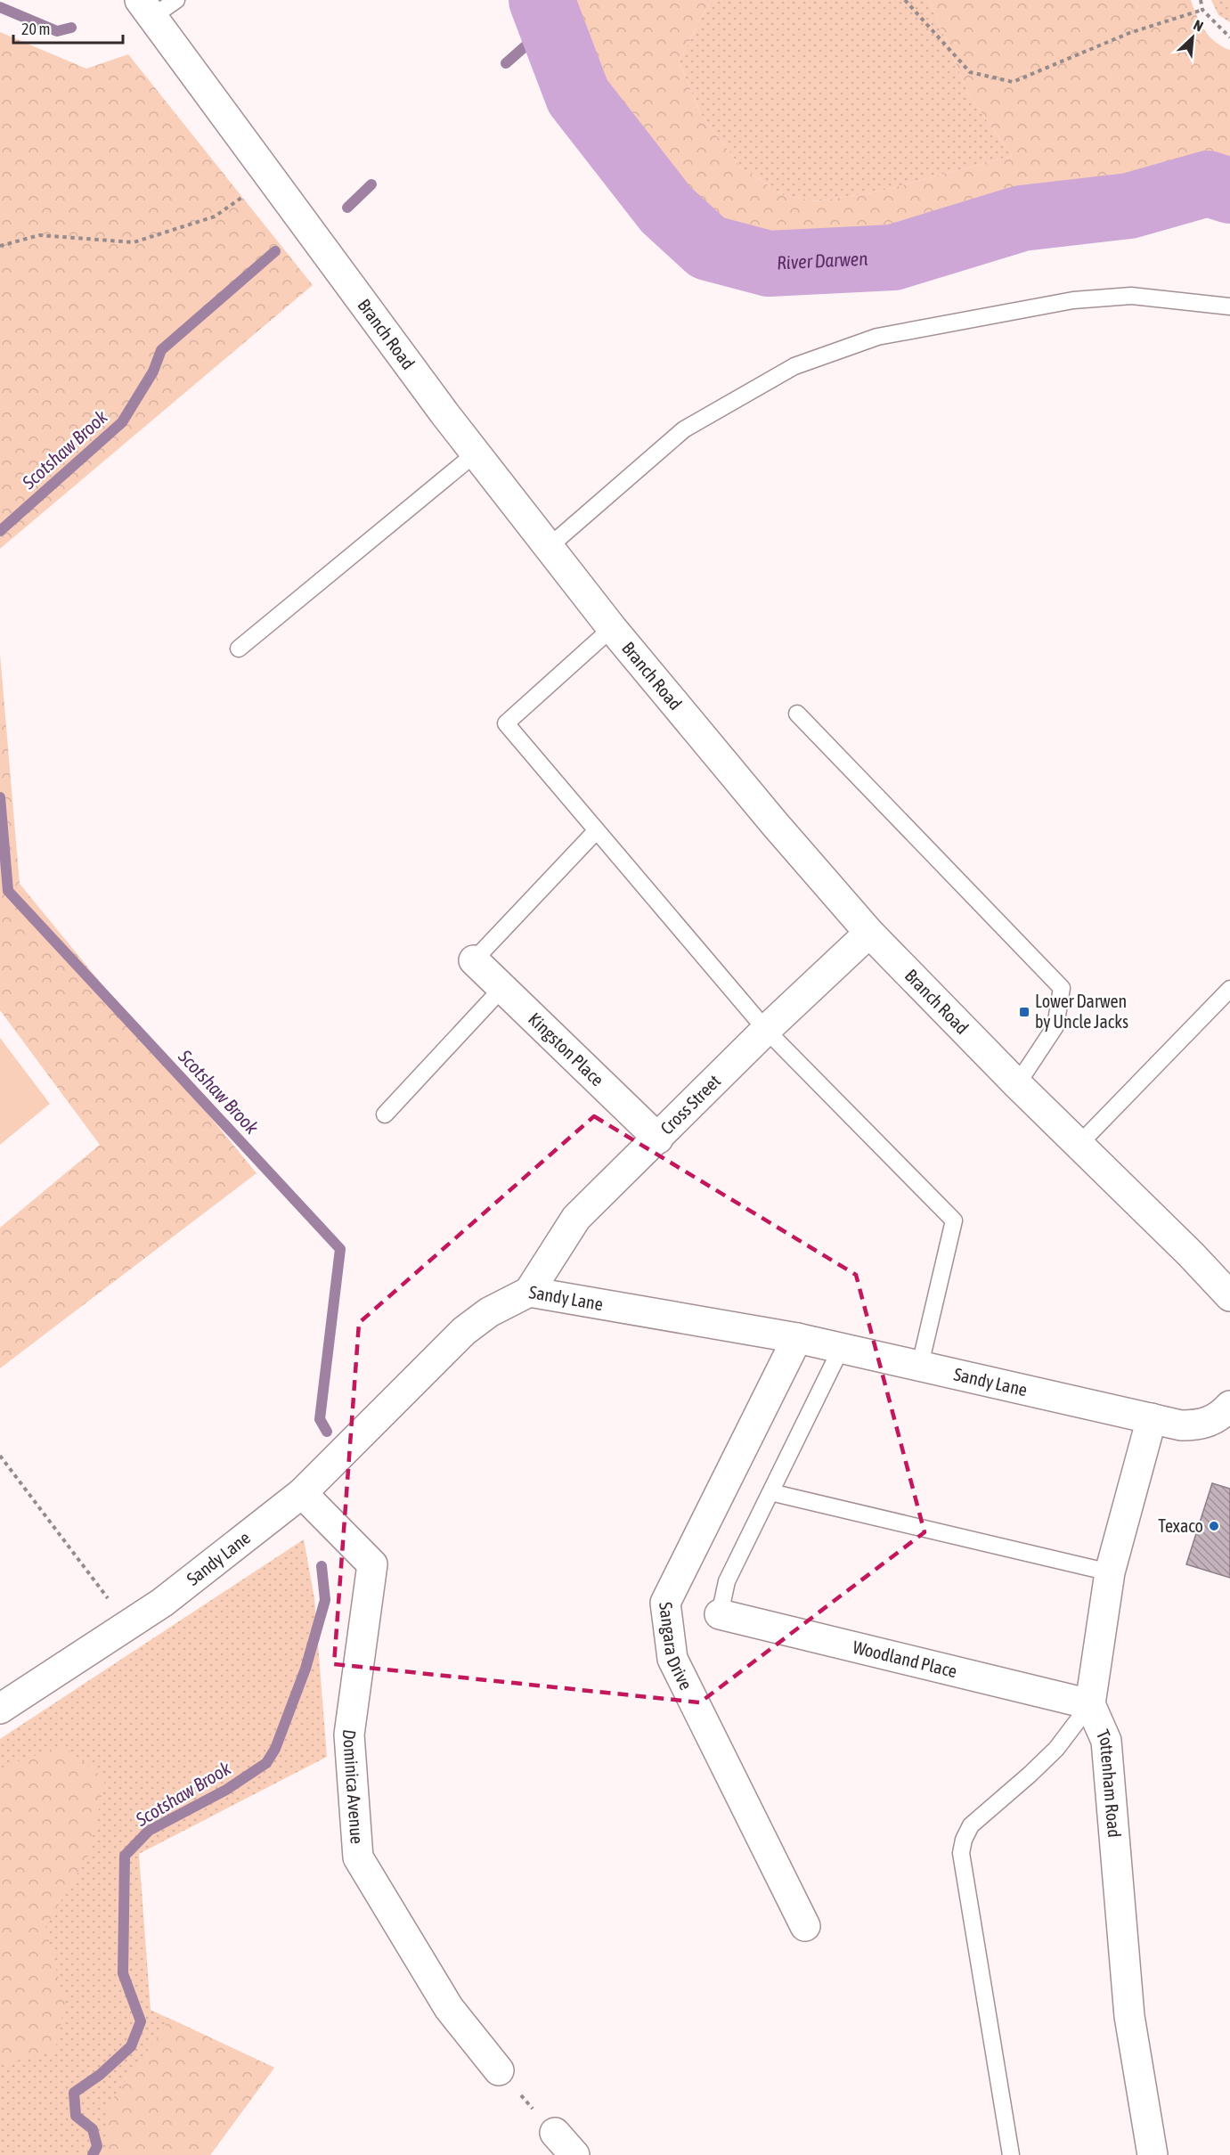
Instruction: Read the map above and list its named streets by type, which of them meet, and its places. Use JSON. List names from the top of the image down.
{
  "streets": {
    "street": [
      "Branch Road",
      "Kingston Place",
      "Cross Street",
      "Sandy Lane",
      "Sangara Drive",
      "Woodland Place",
      "Tottenham Road",
      "Dominica Avenue"
    ]
  },
  "crossings": [
    ["Branch Road", "Cross Street"],
    ["Kingston Place", "Cross Street"],
    ["Cross Street", "Sandy Lane"],
    ["Sandy Lane", "Sangara Drive"],
    ["Sandy Lane", "Dominica Avenue"],
    ["Woodland Place", "Tottenham Road"]
  ],
  "water": ["River Darwen", "Scotshaw Brook"],
  "places": {
    "transit": ["Lower Darwen by Uncle Jacks"],
    "other": ["Texaco"]
  },
  "scale_bar": "20 m",
  "north": "top right"
}
